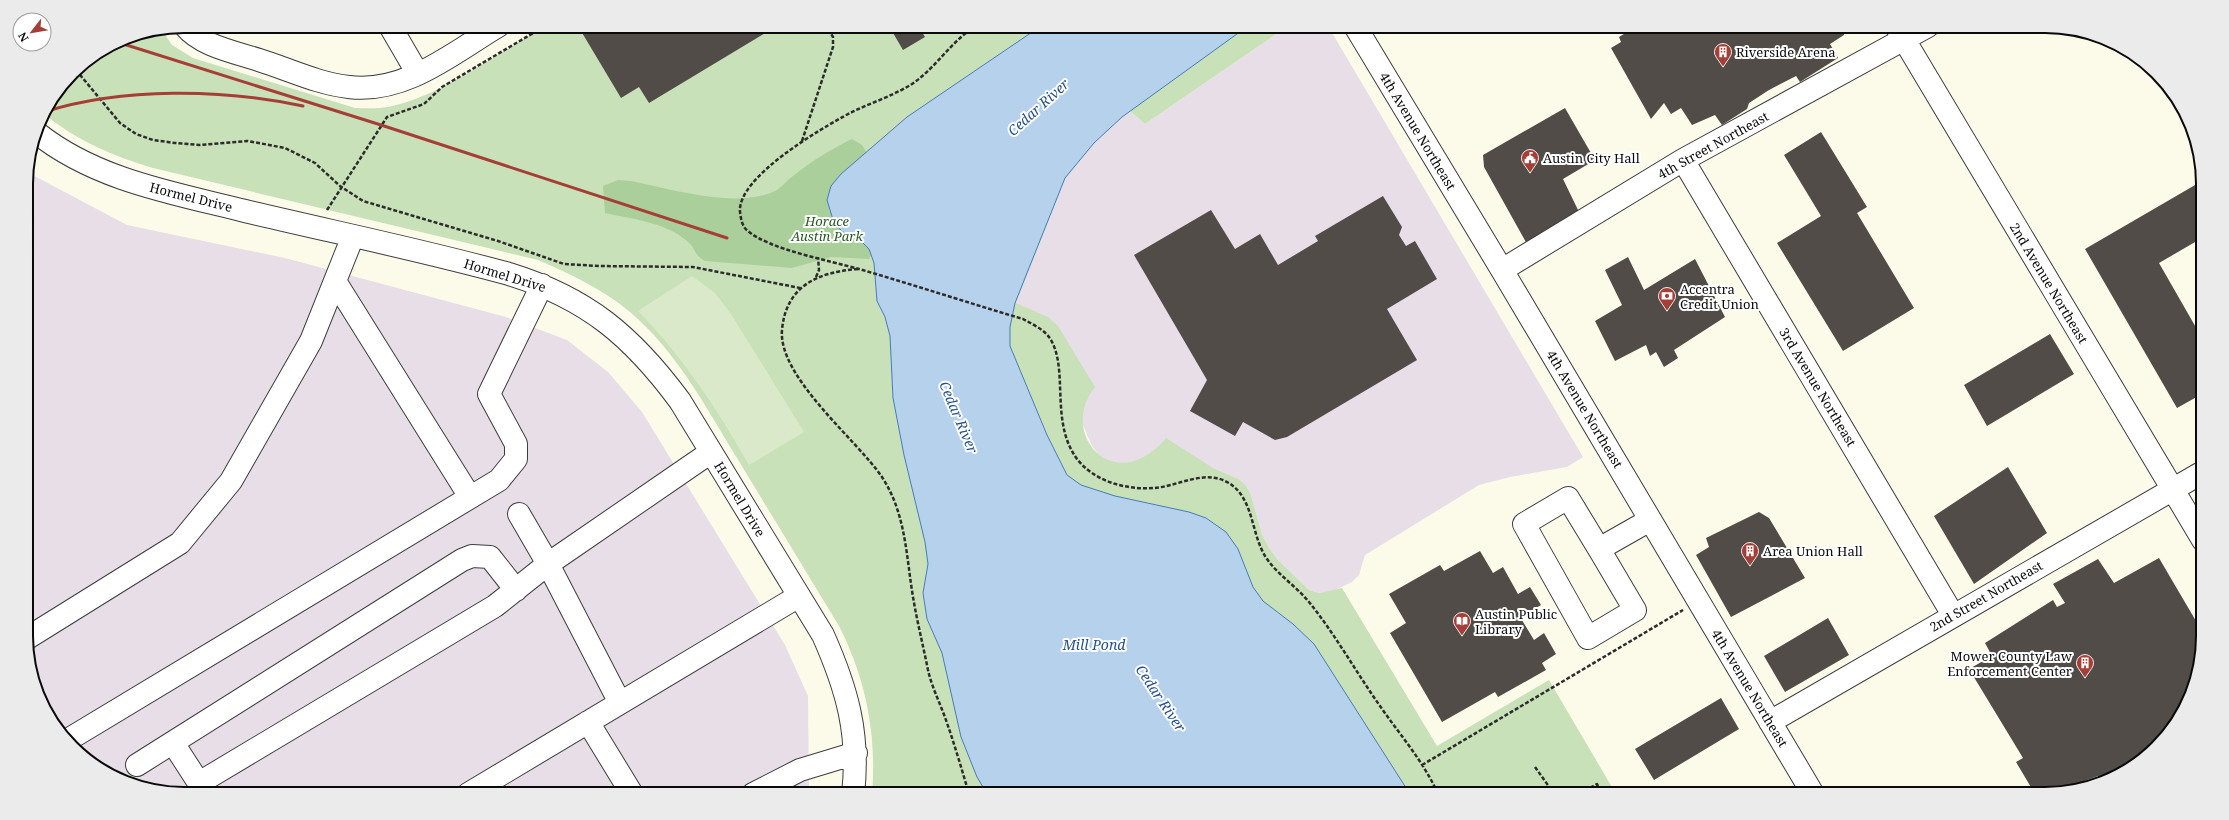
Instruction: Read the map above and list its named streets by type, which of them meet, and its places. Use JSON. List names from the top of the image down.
{
  "streets": {
    "street": [
      "4th Avenue Northeast",
      "4th Street Northeast",
      "Hormel Drive",
      "2nd Avenue Northeast",
      "3rd Avenue Northeast",
      "2nd Street Northeast"
    ]
  },
  "crossings": [
    ["4th Avenue Northeast", "4th Street Northeast"],
    ["4th Avenue Northeast", "2nd Street Northeast"],
    ["4th Street Northeast", "2nd Avenue Northeast"],
    ["4th Street Northeast", "3rd Avenue Northeast"],
    ["2nd Avenue Northeast", "2nd Street Northeast"],
    ["3rd Avenue Northeast", "2nd Street Northeast"]
  ],
  "water": ["Cedar River", "Mill Pond"],
  "parks": ["Horace Austin Park"],
  "places": {
    "building": ["Riverside Arena", "Area Union Hall", "Mower County Law Enforcement Center"],
    "public building": ["Austin City Hall"],
    "bank": ["Accentra Credit Union"],
    "library": ["Austin Public Library"]
  },
  "north": "bottom left"
}
